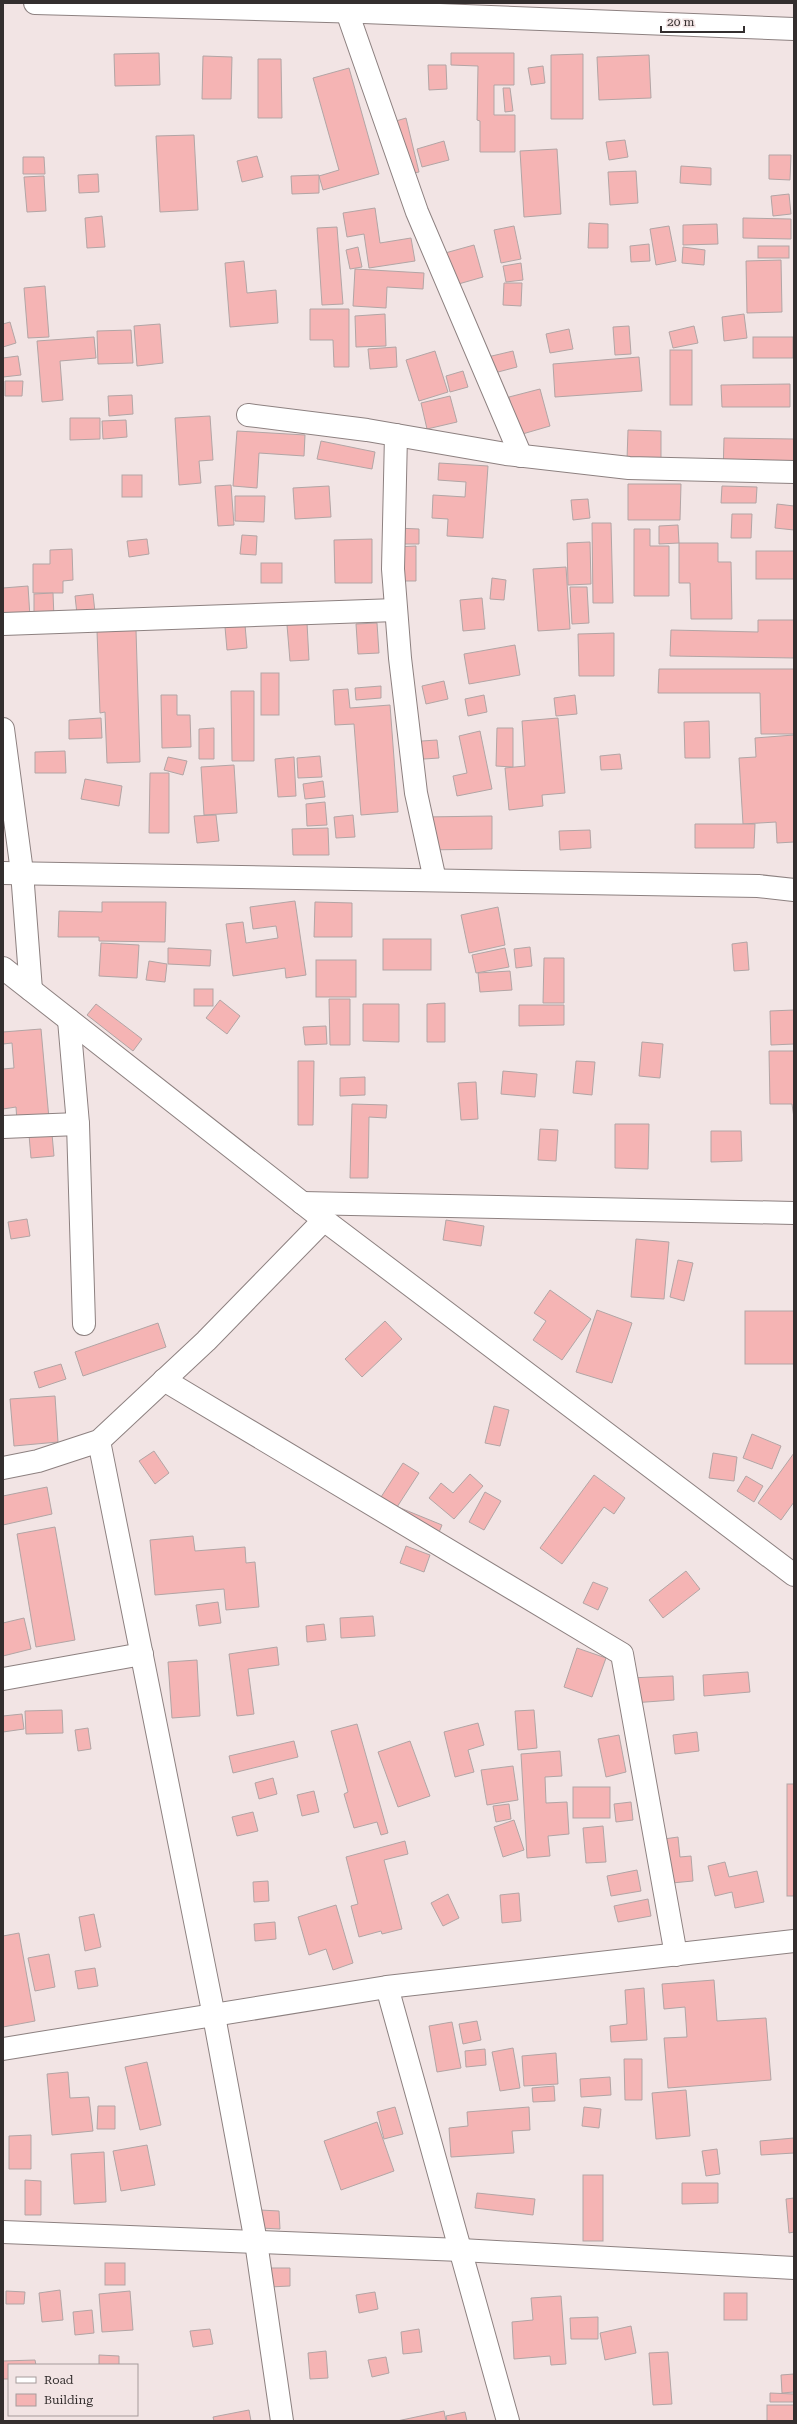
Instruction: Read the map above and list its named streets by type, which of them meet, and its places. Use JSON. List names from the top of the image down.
{
  "legend": ["Road", "Building"],
  "scale_bar": "20 m"
}
